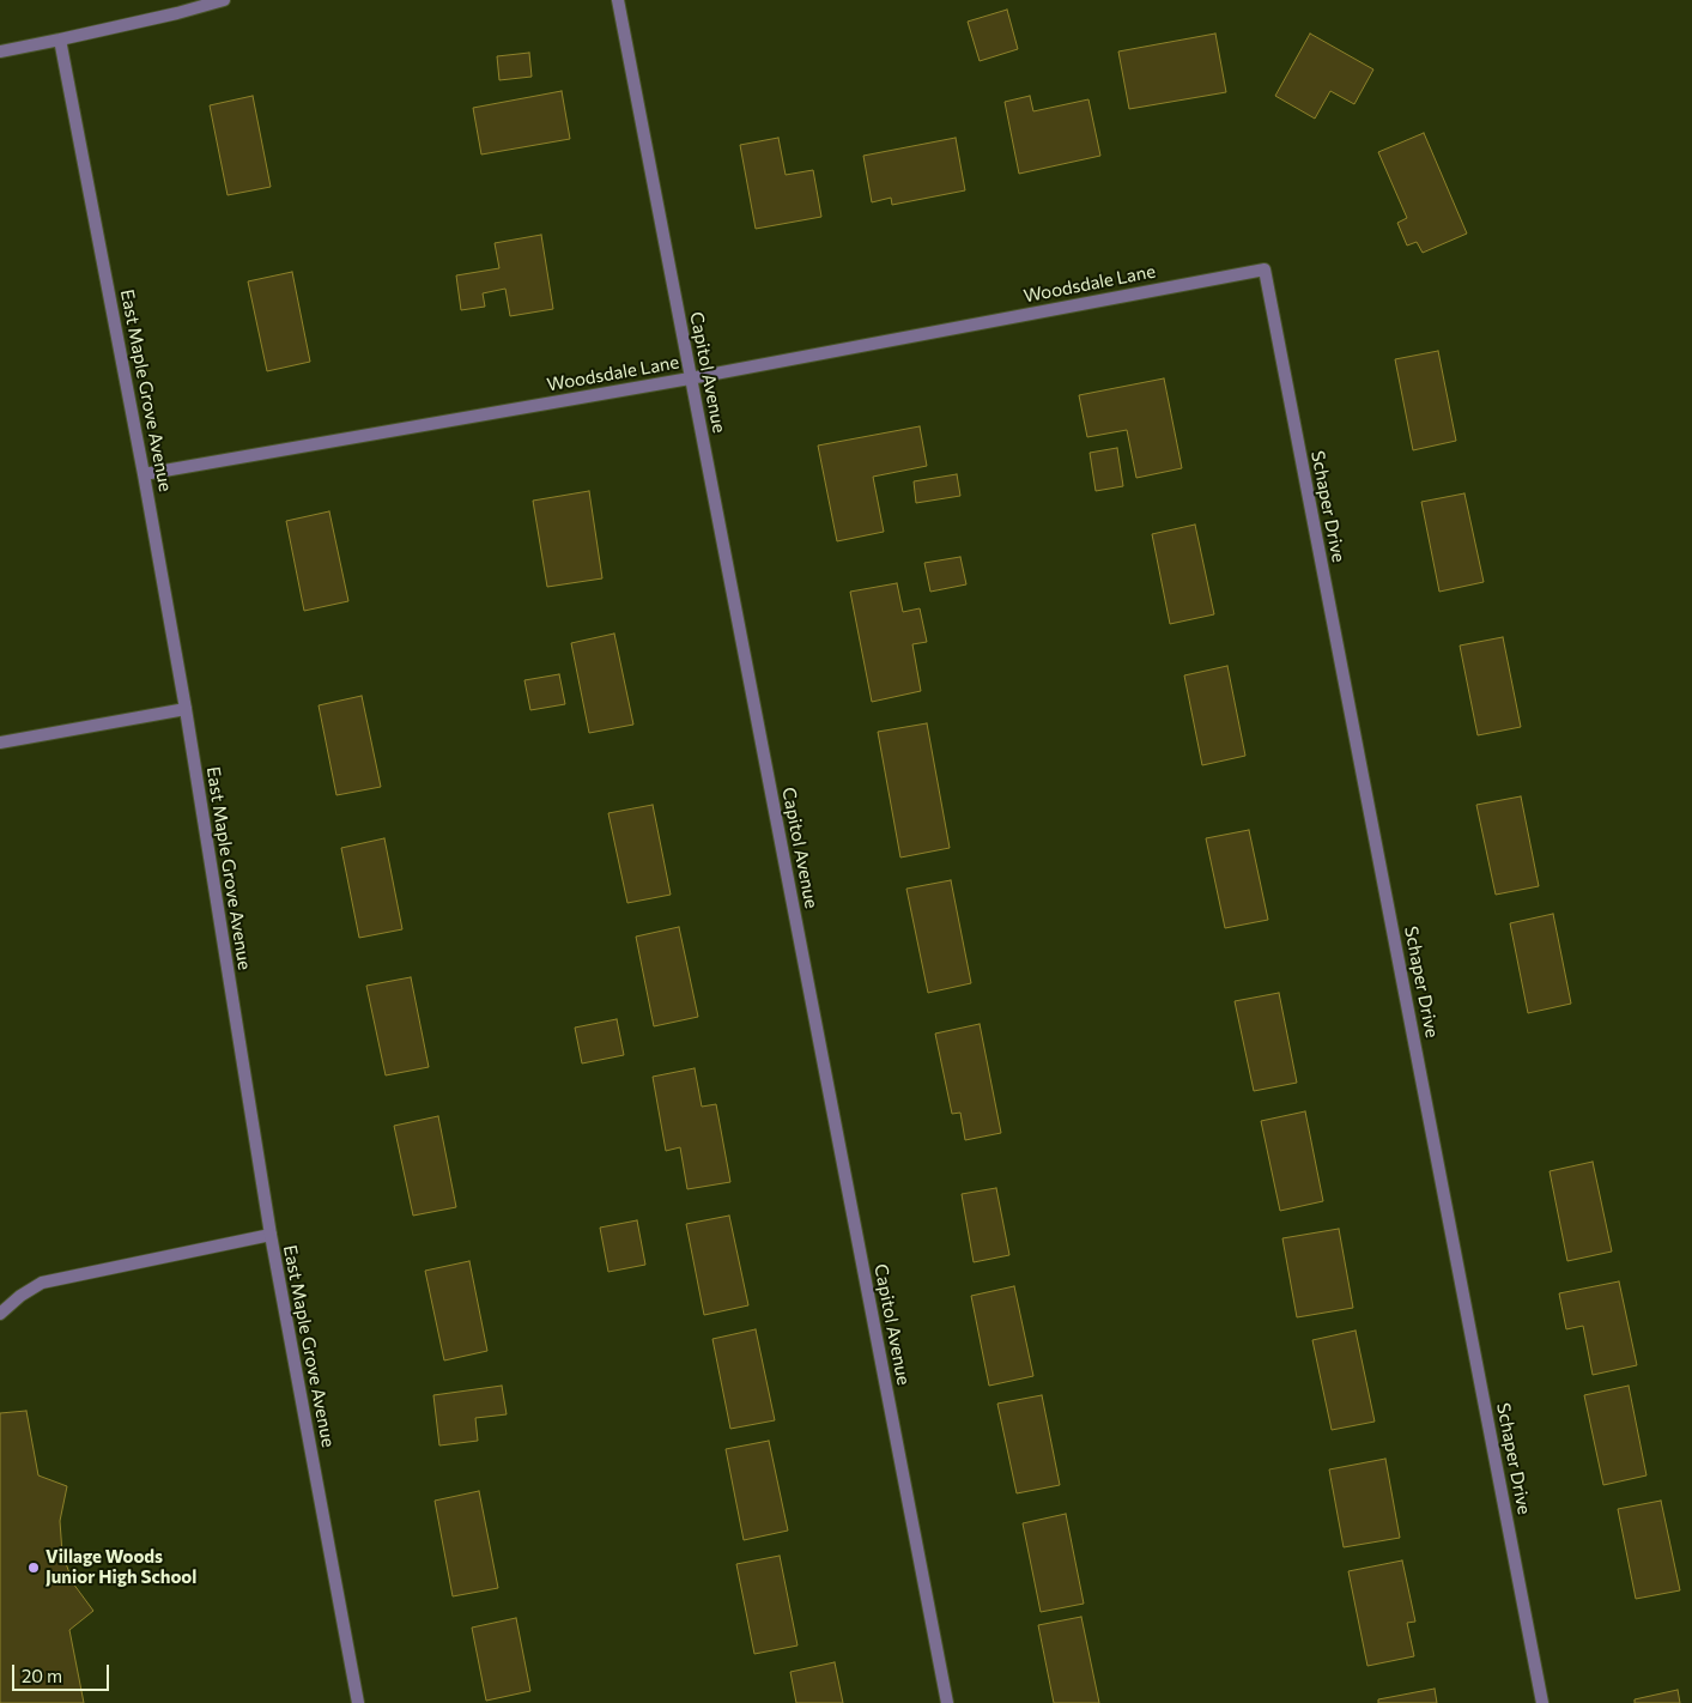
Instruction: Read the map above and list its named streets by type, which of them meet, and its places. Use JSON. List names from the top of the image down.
{
  "streets": {
    "street": [
      "Woodsdale Lane",
      "Capitol Avenue",
      "East Maple Grove Avenue",
      "Schaper Drive"
    ]
  },
  "crossings": [
    ["Woodsdale Lane", "Capitol Avenue"],
    ["Woodsdale Lane", "East Maple Grove Avenue"],
    ["Woodsdale Lane", "Schaper Drive"]
  ],
  "places": ["Village Woods Junior High School"],
  "scale_bar": "20 m"
}
